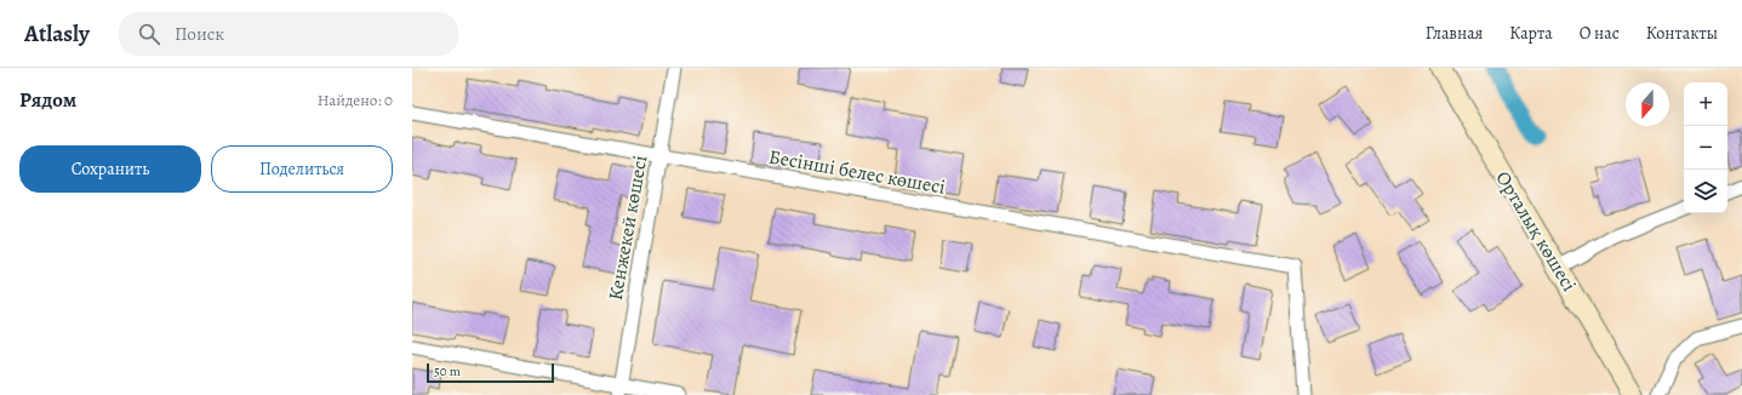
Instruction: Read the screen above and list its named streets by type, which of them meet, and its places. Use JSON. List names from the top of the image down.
{
  "streets": {
    "main road": ["Орталық көшесі"],
    "street": ["Бесінші белес көшесі", "Кенжекей көшесі"]
  },
  "crossings": [
    ["Бесінші белес көшесі", "Кенжекей көшесі"]
  ],
  "scale_bar": "50 m",
  "north": "bottom",
  "page": {
    "header": "Atlasly",
    "search": "Поиск",
    "nav": [
      "Главная",
      "Карта",
      "О нас",
      "Контакты"
    ],
    "heading": ["Рядом", "Найдено: 0"],
    "map_buttons": ["+", "−"],
    "buttons": ["Сохранить", "Поделиться"],
    "scale": "50 m"
  }
}
